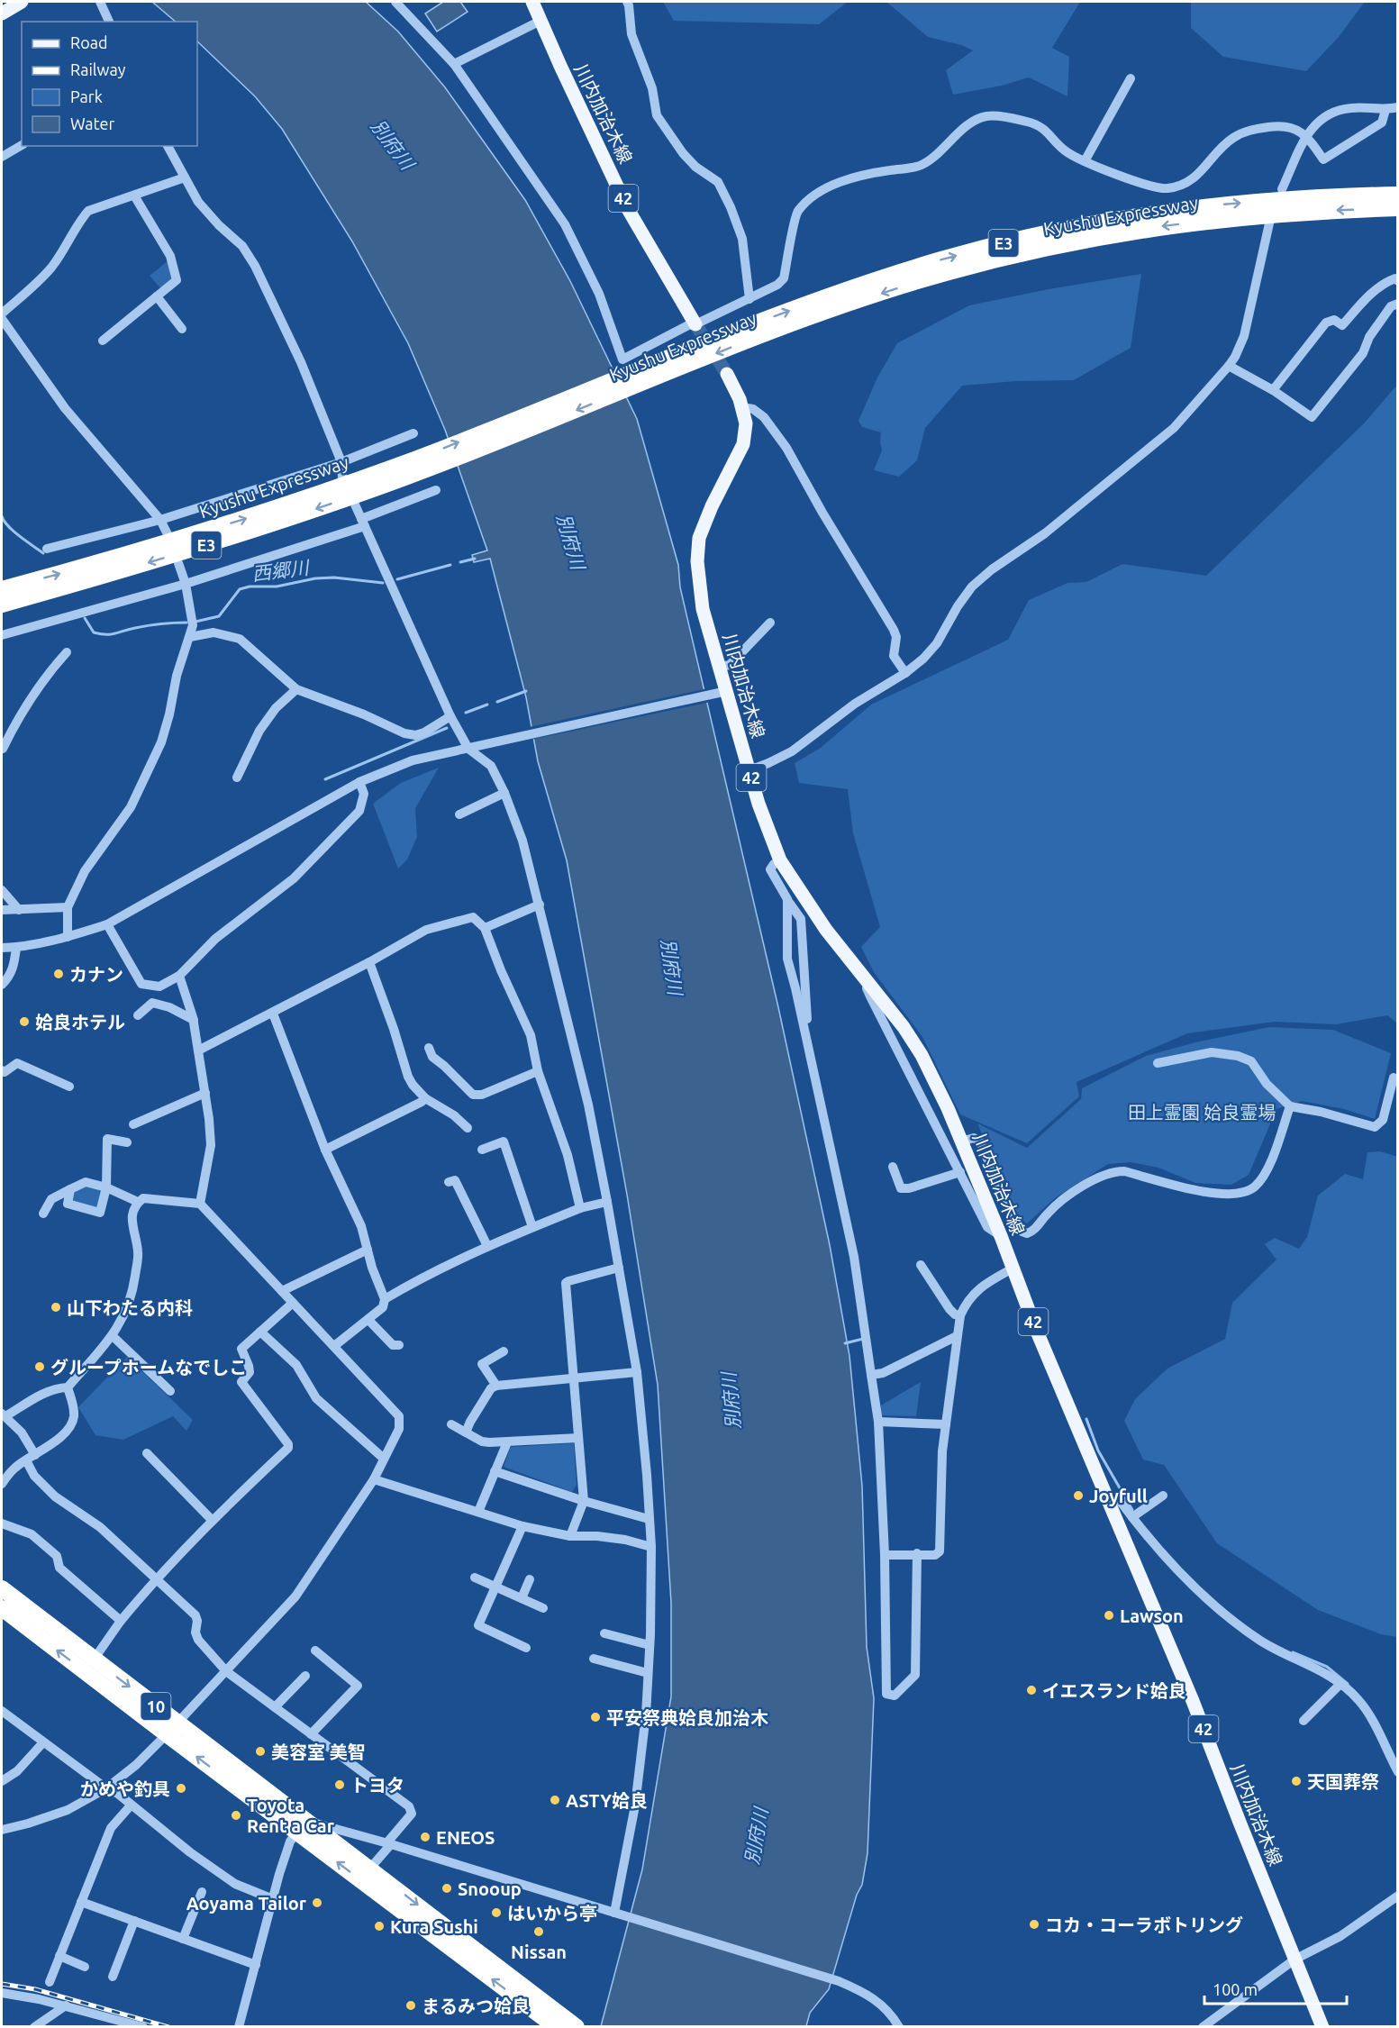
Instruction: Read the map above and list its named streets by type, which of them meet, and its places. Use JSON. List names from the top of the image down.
{
  "streets": {
    "highway": ["Kyushu Expressway", "E3", "10"],
    "main road": ["川内加治木線", "42"]
  },
  "water": ["別府川", "西郷川"],
  "parks": ["田上霊園 姶良霊場"],
  "places": [
    "カナン",
    "姶良ホテル",
    "山下わたる内科",
    "グループホームなでしこ",
    "Joyfull",
    "Lawson",
    "イエスランド姶良",
    "平安祭典姶良加治木",
    "美容室 美智",
    "天国葬祭",
    "トヨタ",
    "かめや釣具",
    "ASTY姶良",
    "Toyota Rent a Car",
    "ENEOS",
    "Snooup",
    "Aoyama Tailor",
    "はいから亭",
    "コカ・コーラボトリング",
    "Kura Sushi",
    "Nissan",
    "まるみつ姶良"
  ],
  "legend": [
    "Road",
    "Railway",
    "Park",
    "Water"
  ],
  "scale_bar": "100 m"
}
